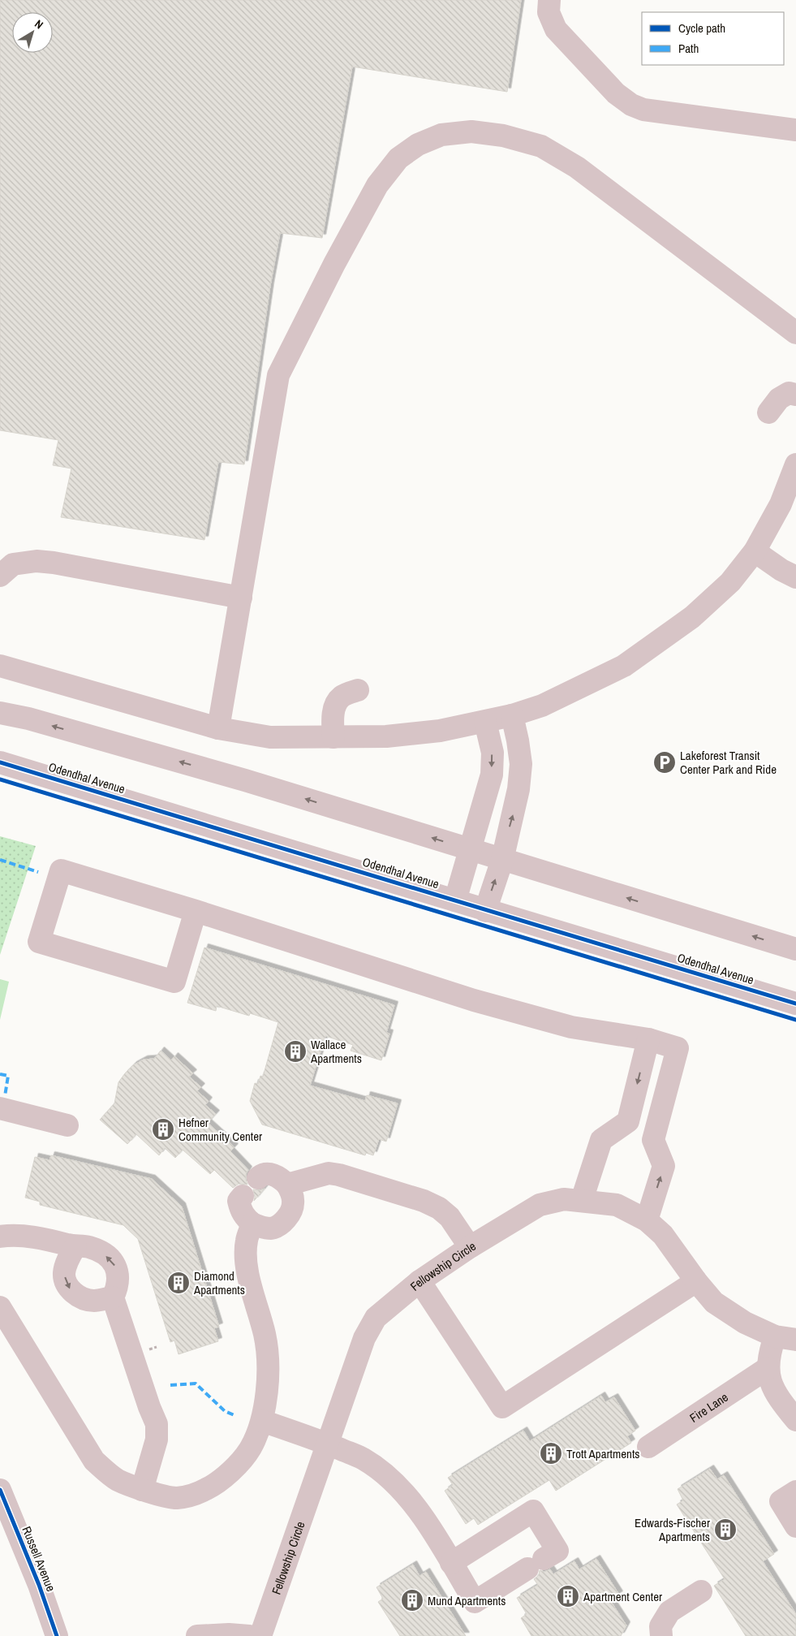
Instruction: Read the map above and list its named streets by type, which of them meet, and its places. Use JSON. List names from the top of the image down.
{
  "streets": {
    "street": [
      "Odendhal Avenue",
      "Fellowship Circle",
      "Fire Lane",
      "Russell Avenue"
    ]
  },
  "places": {
    "parking": ["Lakeforest Transit Center Park and Ride"],
    "building": [
      "Wallace Apartments",
      "Hefner Community Center",
      "Diamond Apartments",
      "Trott Apartments",
      "Edwards-Fischer Apartments",
      "Apartment Center",
      "Mund Apartments"
    ]
  },
  "legend": ["Cycle path", "Path"],
  "north": "top right"
}
